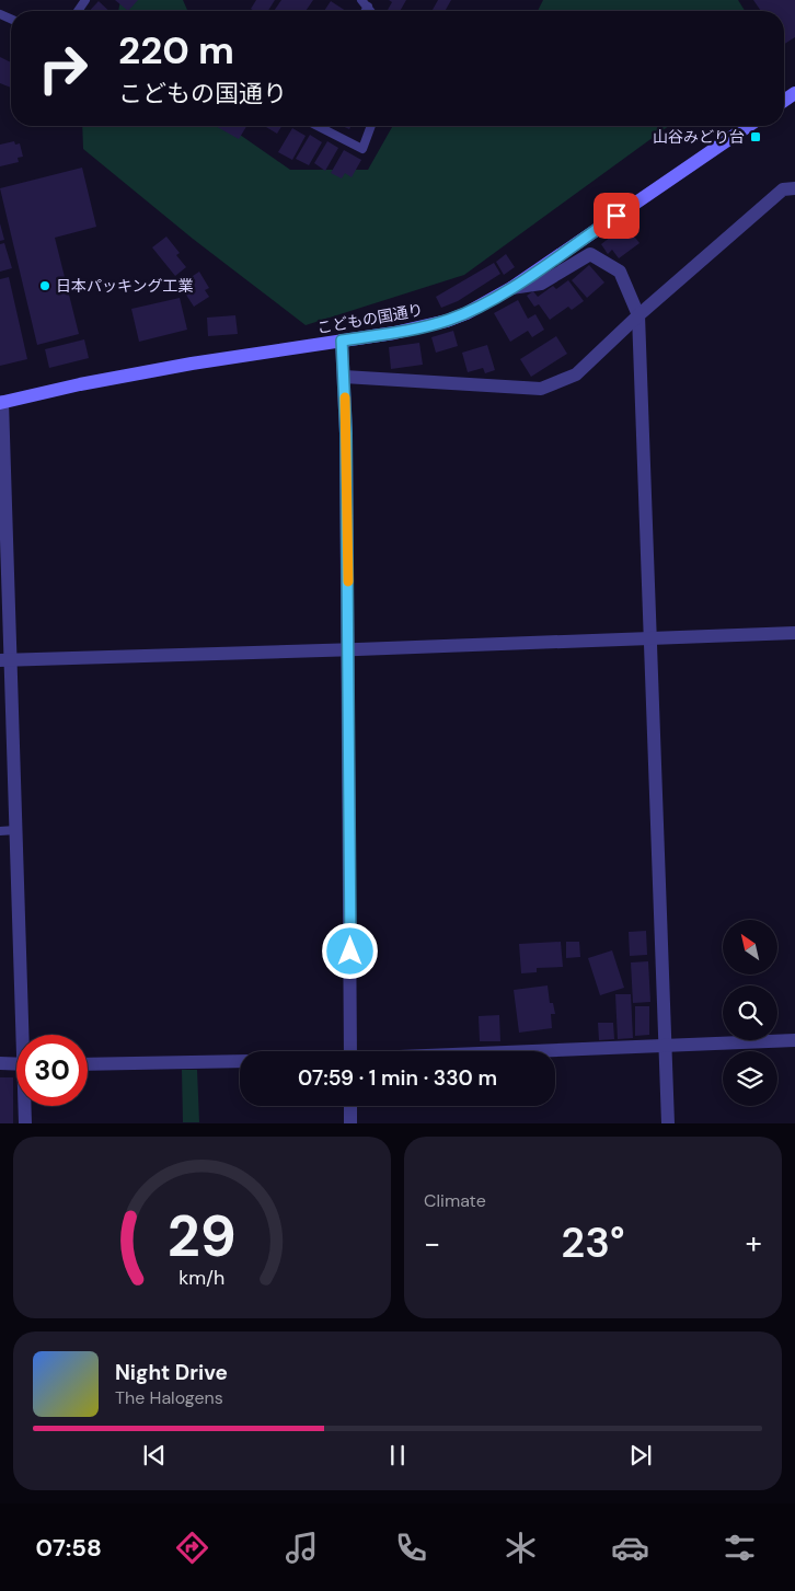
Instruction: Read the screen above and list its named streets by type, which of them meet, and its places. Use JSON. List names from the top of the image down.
{
  "streets": {
    "main road": ["こどもの国通り"]
  },
  "places": {
    "transit": ["山谷みどり台"],
    "other": ["日本パッキング工業"]
  },
  "north": "top left",
  "page": {
    "turn": ["220 m", "こどもの国通り"],
    "limit": "30",
    "trip": "07:59 · 1 min · 330 m",
    "tile": "Climate",
    "heat": ["−", "23°", "+"],
    "song": ["Night Drive", "The Halogens"],
    "tabs": "07:58",
    "gauge": ["29", "km/h"]
  }
}
